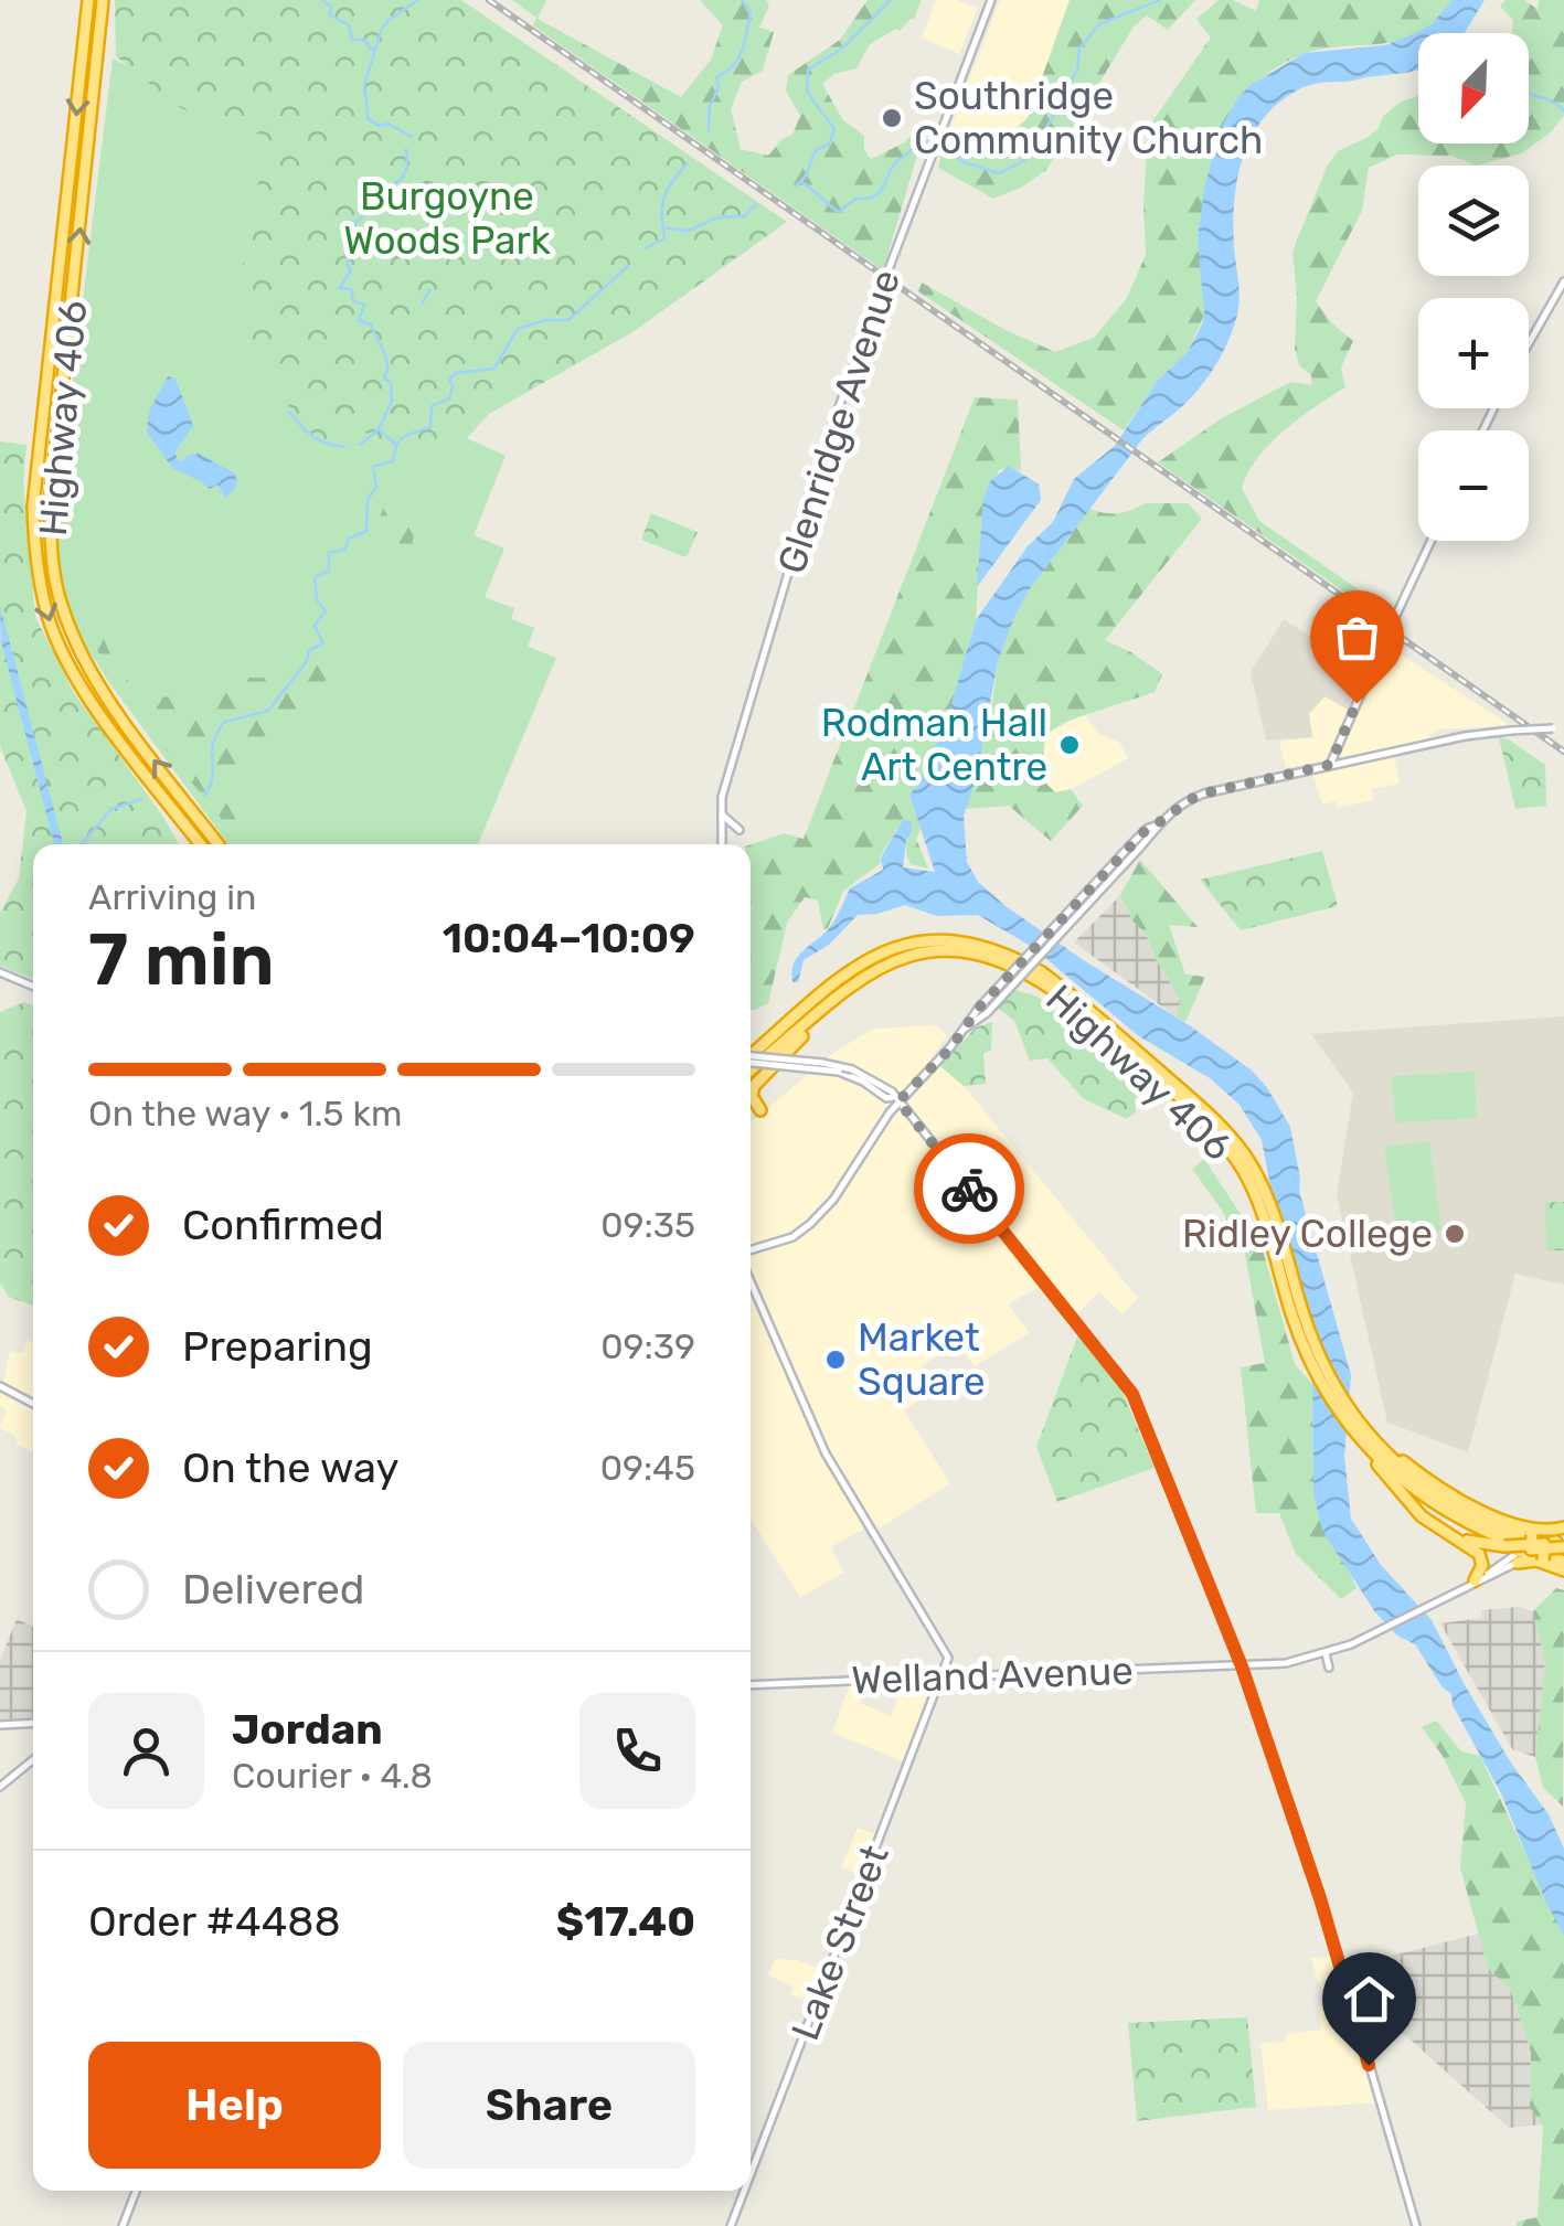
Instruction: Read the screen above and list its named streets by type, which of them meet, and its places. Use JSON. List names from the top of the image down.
{
  "streets": {
    "highway": ["Highway 406"],
    "main road": ["Glenridge Avenue", "Welland Avenue", "Lake Street"]
  },
  "crossings": [
    ["Highway 406", "Welland Avenue"],
    ["Welland Avenue", "Lake Street"]
  ],
  "parks": ["Burgoyne Woods Park"],
  "places": [
    "Southridge Community Church",
    "Rodman Hall Art Centre",
    "Ridley College",
    "Market Square"
  ],
  "north": "bottom left",
  "page": {
    "map_buttons": ["+", "−"],
    "heading": ["7 min", "Arriving in", "10:04–10:09"],
    "panel": [
      "Jordan",
      "Courier · 4.8",
      "Order #4488",
      "$17.40"
    ],
    "bar": "On the way · 1.5 km",
    "list": [
      ["Confirmed", "09:35"],
      ["Preparing", "09:39"],
      ["On the way", "09:45"],
      "Delivered"
    ],
    "buttons": ["Help", "Share"]
  }
}
